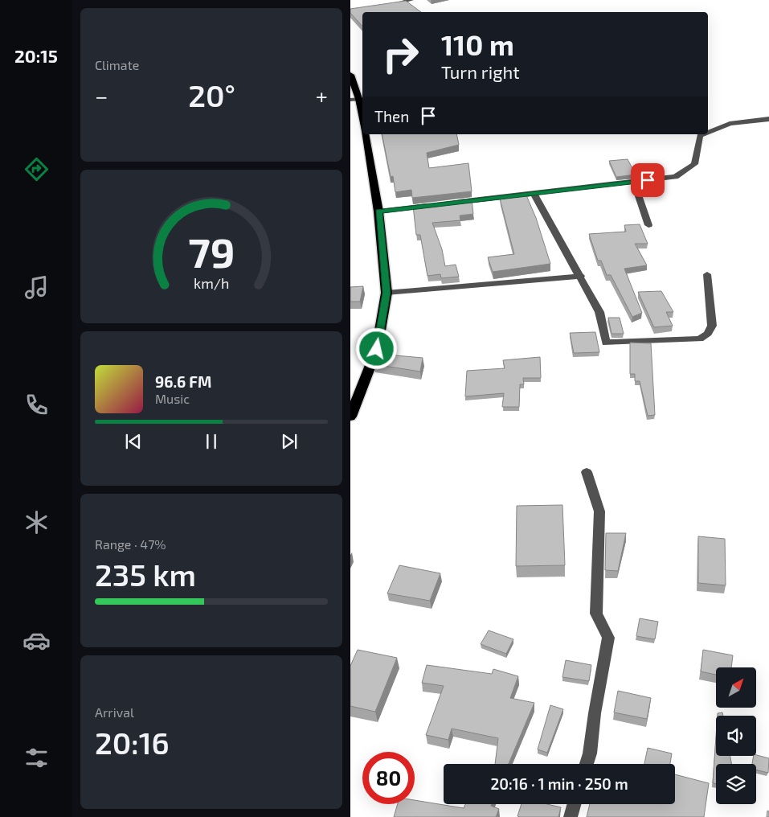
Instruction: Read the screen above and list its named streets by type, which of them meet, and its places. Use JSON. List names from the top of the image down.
{
  "north": "top right",
  "page": {
    "tabs": "20:15",
    "tile": [
      "Climate",
      ["Range · 47%", "235 km"],
      ["Arrival", "20:16"]
    ],
    "turn": ["110 m", "Turn right"],
    "heat": ["−", "20°", "+"],
    "then": "Then",
    "song": ["96.6 FM", "Music"],
    "limit": "80",
    "trip": "20:16 · 1 min · 250 m",
    "gauge": ["79", "km/h"]
  }
}
